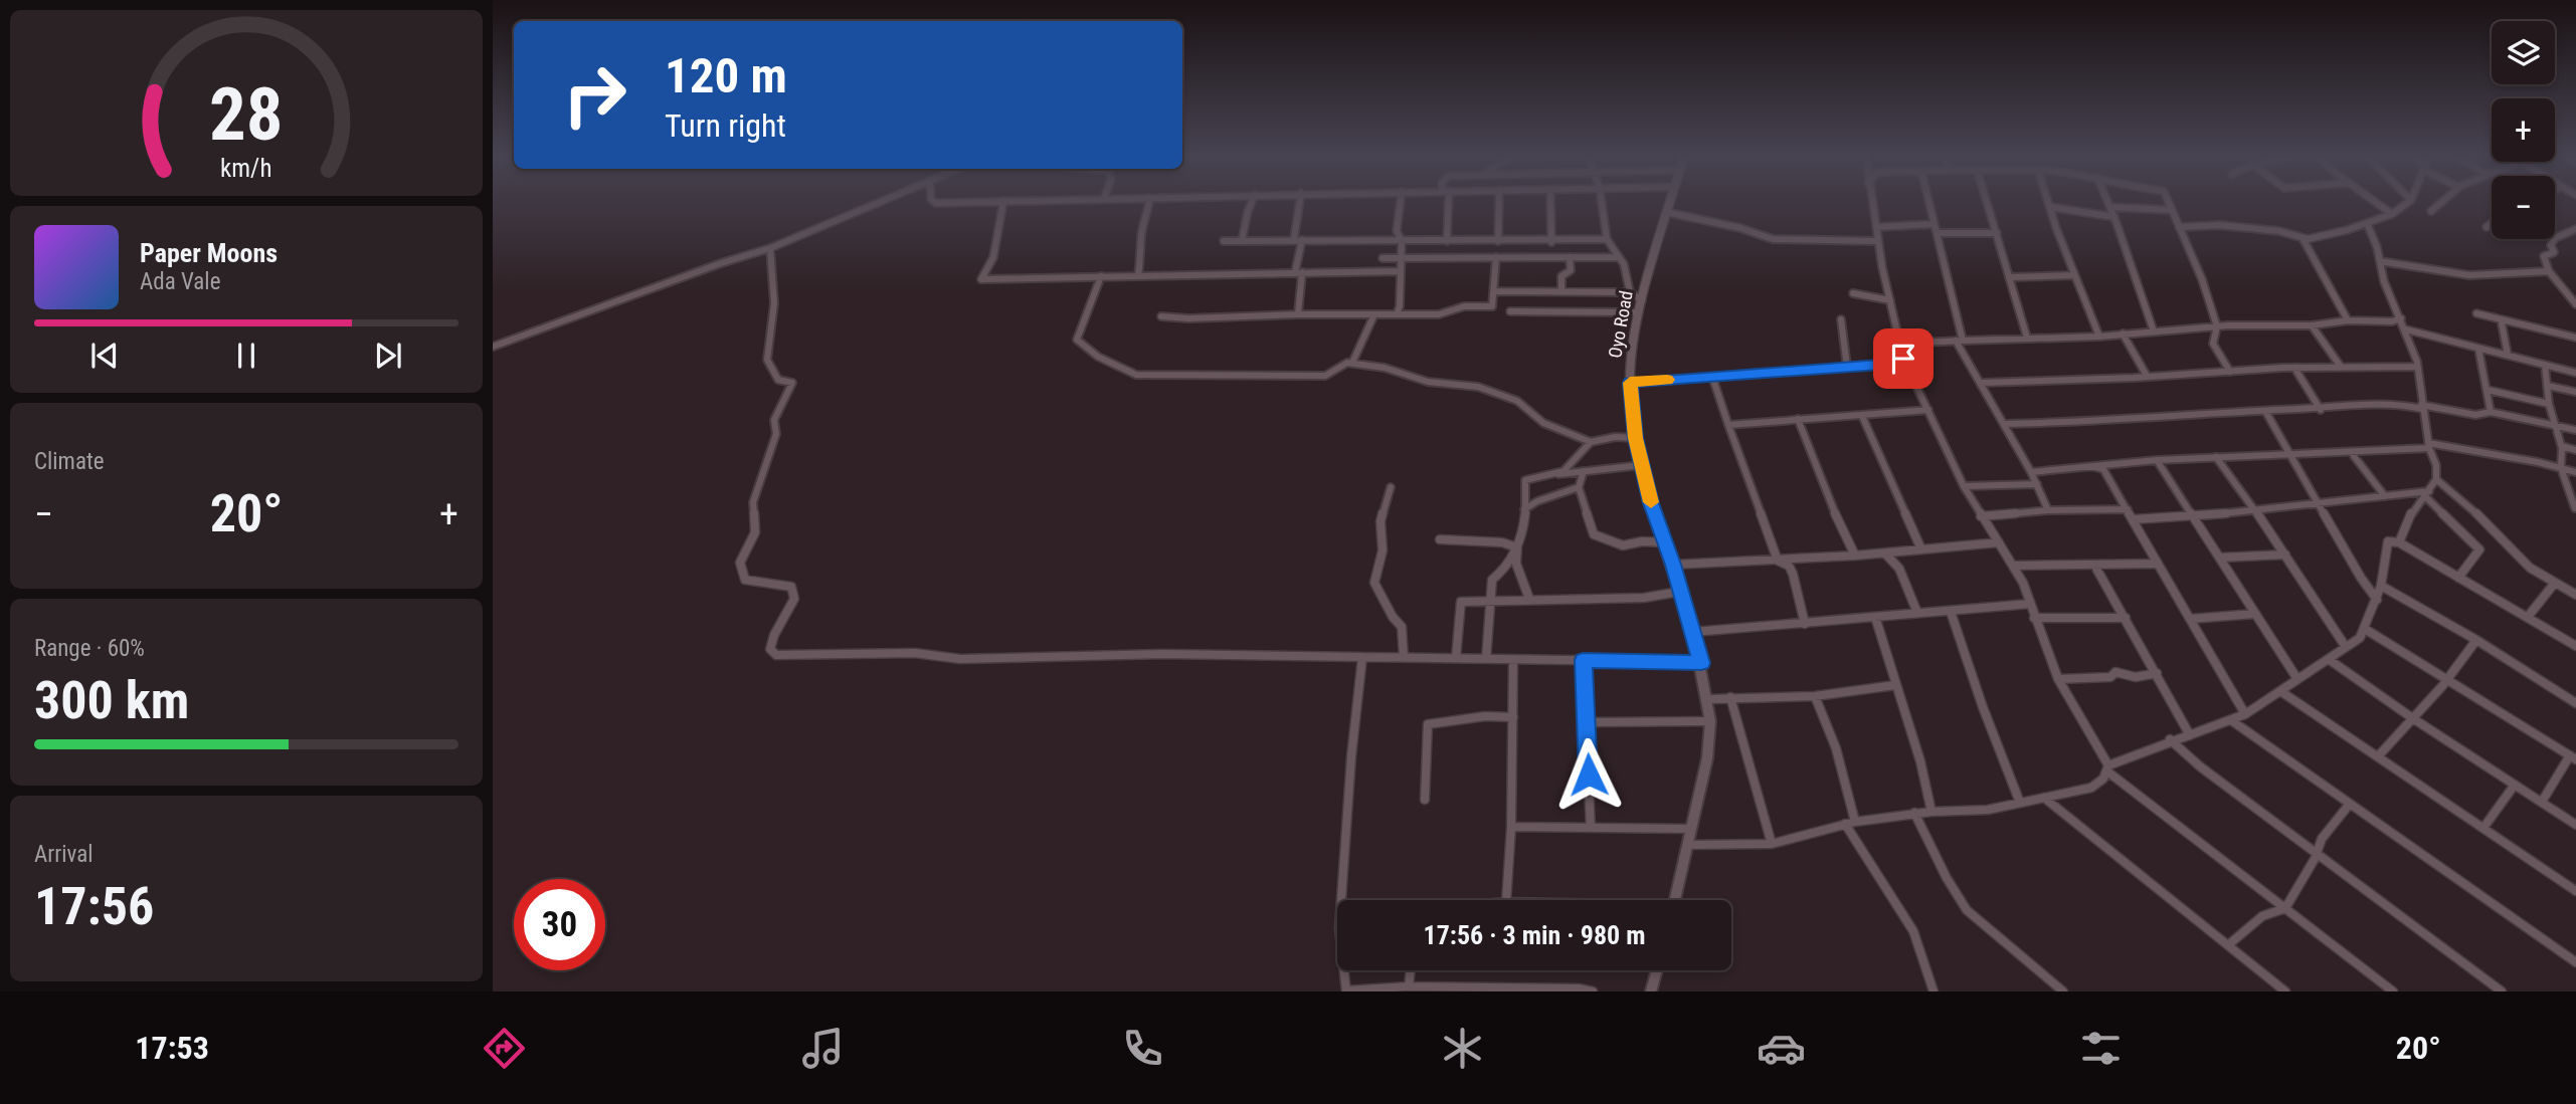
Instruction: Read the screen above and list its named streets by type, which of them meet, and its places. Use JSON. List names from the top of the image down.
{
  "streets": {
    "street": ["Oyo Road"]
  },
  "page": {
    "map_buttons": ["+", "−"],
    "turn": ["120 m", "Turn right"],
    "song": ["Paper Moons", "Ada Vale"],
    "tile": [
      "Climate",
      ["Range · 60%", "300 km"],
      ["Arrival", "17:56"]
    ],
    "heat": ["−", "20°", "+"],
    "limit": "30",
    "trip": "17:56 · 3 min · 980 m",
    "tabs": ["17:53", "20°"],
    "gauge": ["28", "km/h"]
  }
}
